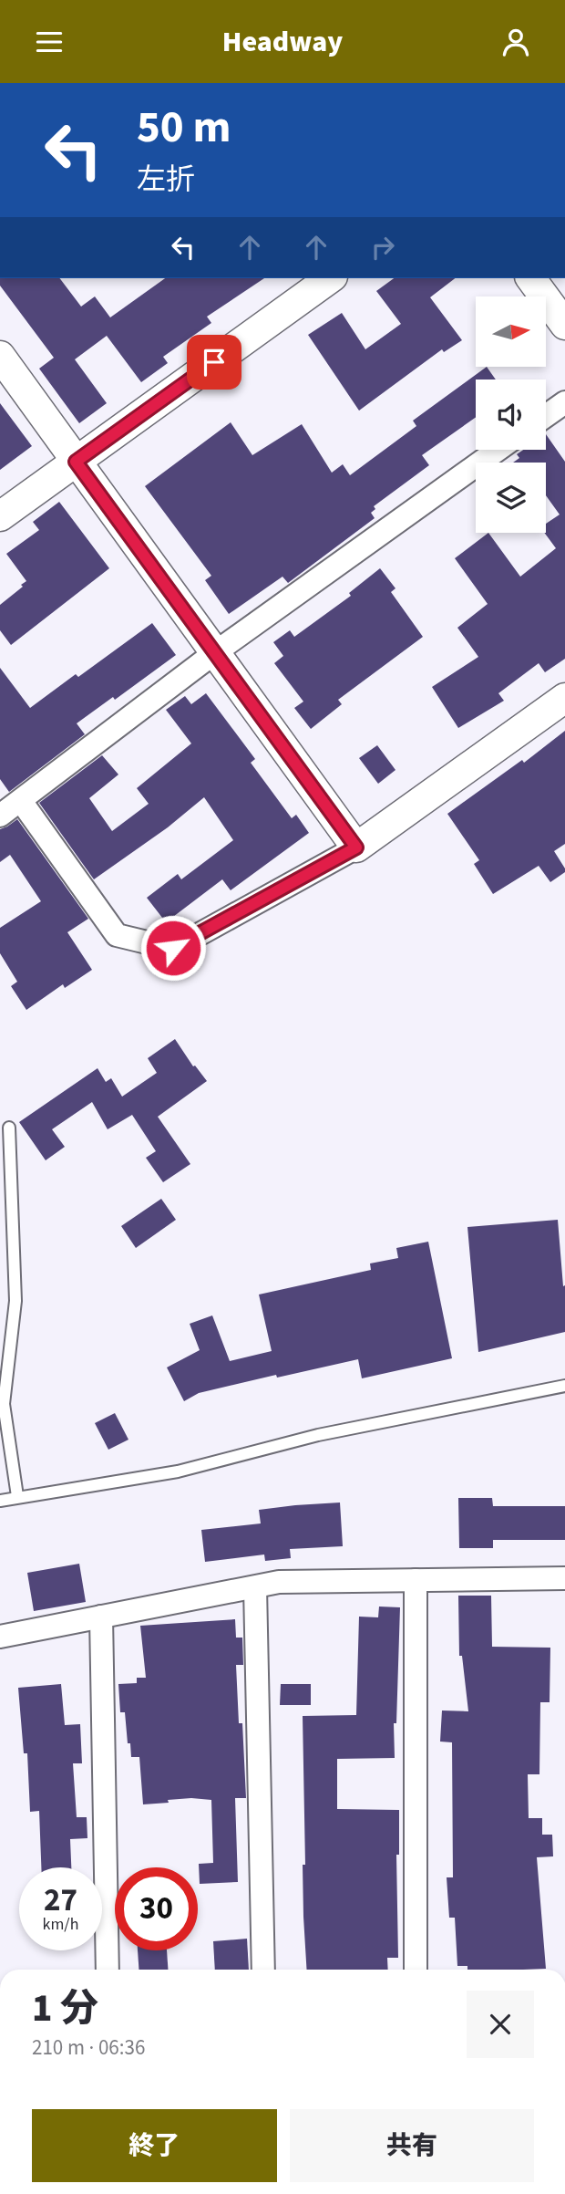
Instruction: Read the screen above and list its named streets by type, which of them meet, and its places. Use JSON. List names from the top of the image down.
{
  "north": "right",
  "page": {
    "header": "Headway",
    "turn": ["50 m", "左折"],
    "speed": "27 km/h",
    "limit": "30",
    "heading": ["1 分", "210 m · 06:36"],
    "buttons": ["終了", "共有"]
  }
}
